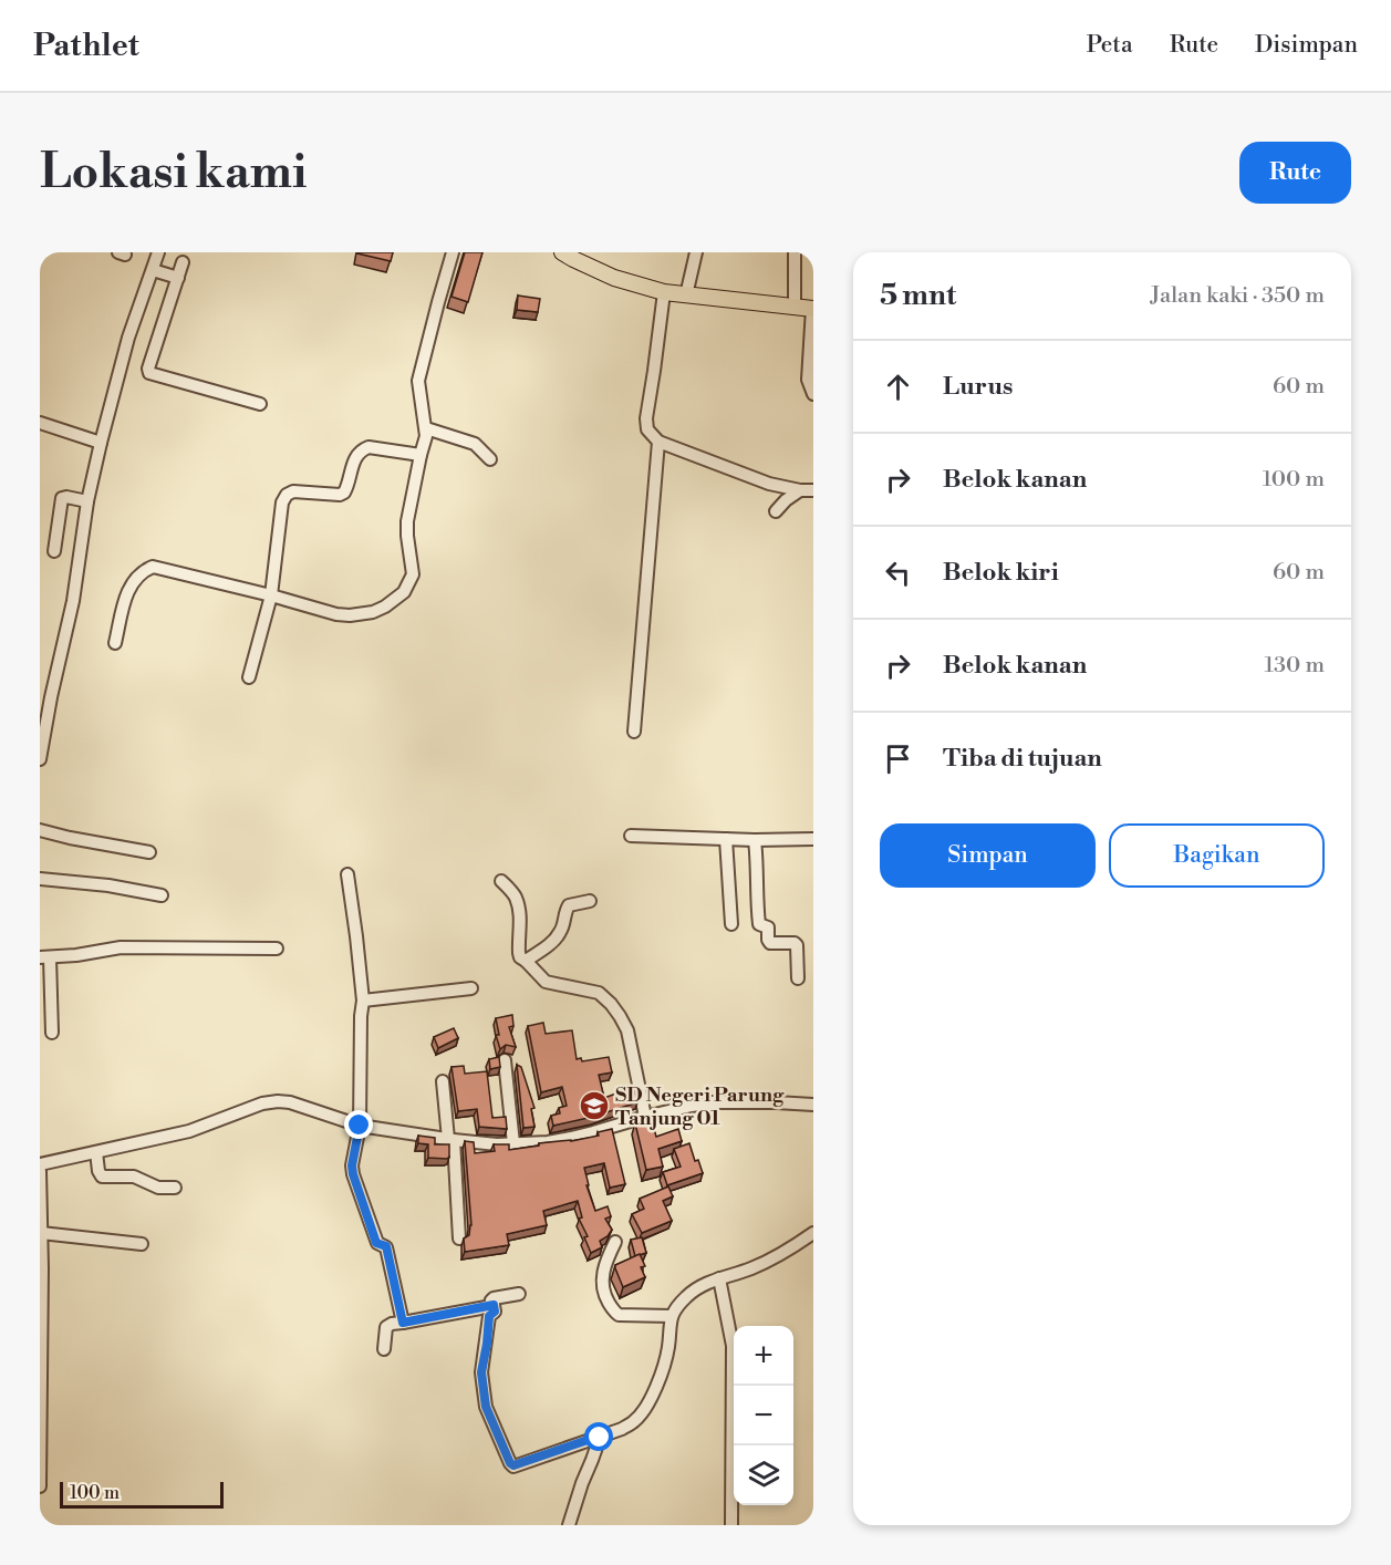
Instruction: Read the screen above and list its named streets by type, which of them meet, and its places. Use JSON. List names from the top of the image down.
{
  "places": {
    "school or university": ["SD Negeri Parung Tanjung 01"]
  },
  "scale_bar": "100 m",
  "page": {
    "header": "Pathlet",
    "nav": ["Peta", "Rute", "Disimpan"],
    "buttons": [
      "Rute",
      ["Simpan", "Bagikan"]
    ],
    "title": "Lokasi kami",
    "heading": ["5 mnt", "Jalan kaki · 350 m"],
    "list": [
      ["Lurus", "60 m"],
      ["Belok kanan", "100 m"],
      ["Belok kiri", "60 m"],
      ["Belok kanan", "130 m"],
      "Tiba di tujuan"
    ],
    "map_buttons": ["+", "−"],
    "scale": "100 m"
  }
}
